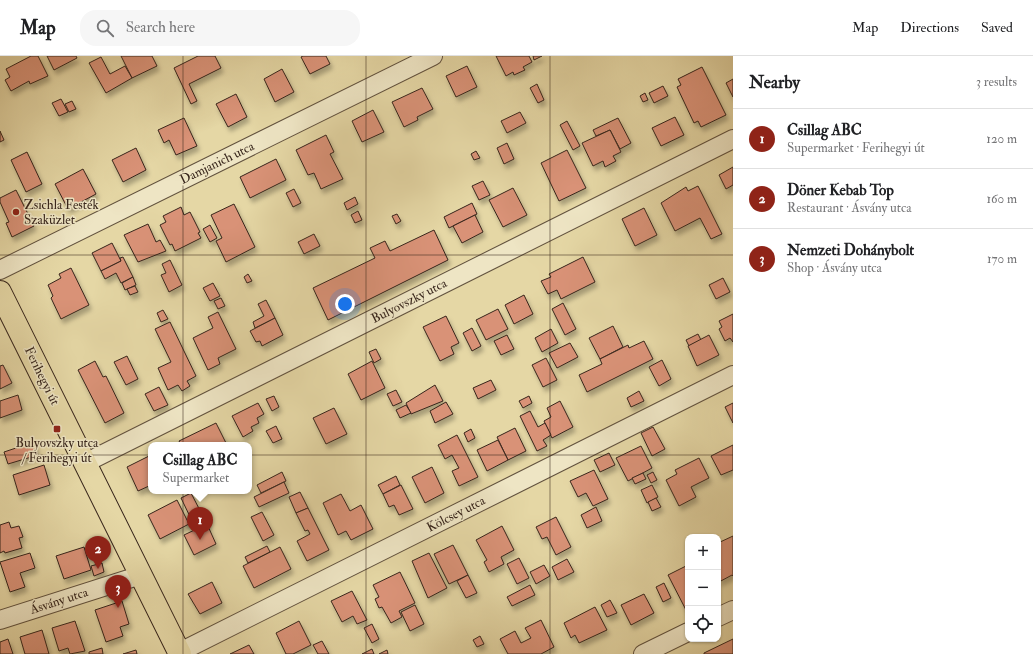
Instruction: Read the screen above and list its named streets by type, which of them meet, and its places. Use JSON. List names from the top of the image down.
{
  "streets": {
    "main road": ["Ferihegyi út"],
    "street": [
      "Damjanich utca",
      "Bulyovszky utca",
      "Kölcsey utca",
      "Ásvány utca"
    ]
  },
  "crossings": [
    ["Bulyovszky utca", "Ferihegyi út"],
    ["Ferihegyi út", "Kölcsey utca"],
    ["Ferihegyi út", "Ásvány utca"]
  ],
  "places": {
    "other": ["Zsichla Festék Szaküzlet"],
    "transit": ["Bulyovszky utca / Ferihegyi út"]
  },
  "page": {
    "header": "Map",
    "search": "Search here",
    "nav": ["Map", "Directions", "Saved"],
    "heading": ["Nearby", "3 results"],
    "list": [
      {
        "mark": "1",
        "name": "Csillag ABC",
        "note": "Supermarket · Ferihegyi út",
        "value": "120 m"
      },
      {
        "mark": "2",
        "name": "Döner Kebab Top",
        "note": "Restaurant · Ásvány utca",
        "value": "160 m"
      },
      {
        "mark": "3",
        "name": "Nemzeti Dohánybolt",
        "note": "Shop · Ásvány utca",
        "value": "170 m"
      }
    ],
    "popup": ["Csillag ABC", "Supermarket"],
    "pins": ["1", "2", "3"],
    "map_buttons": ["+", "−"]
  }
}
